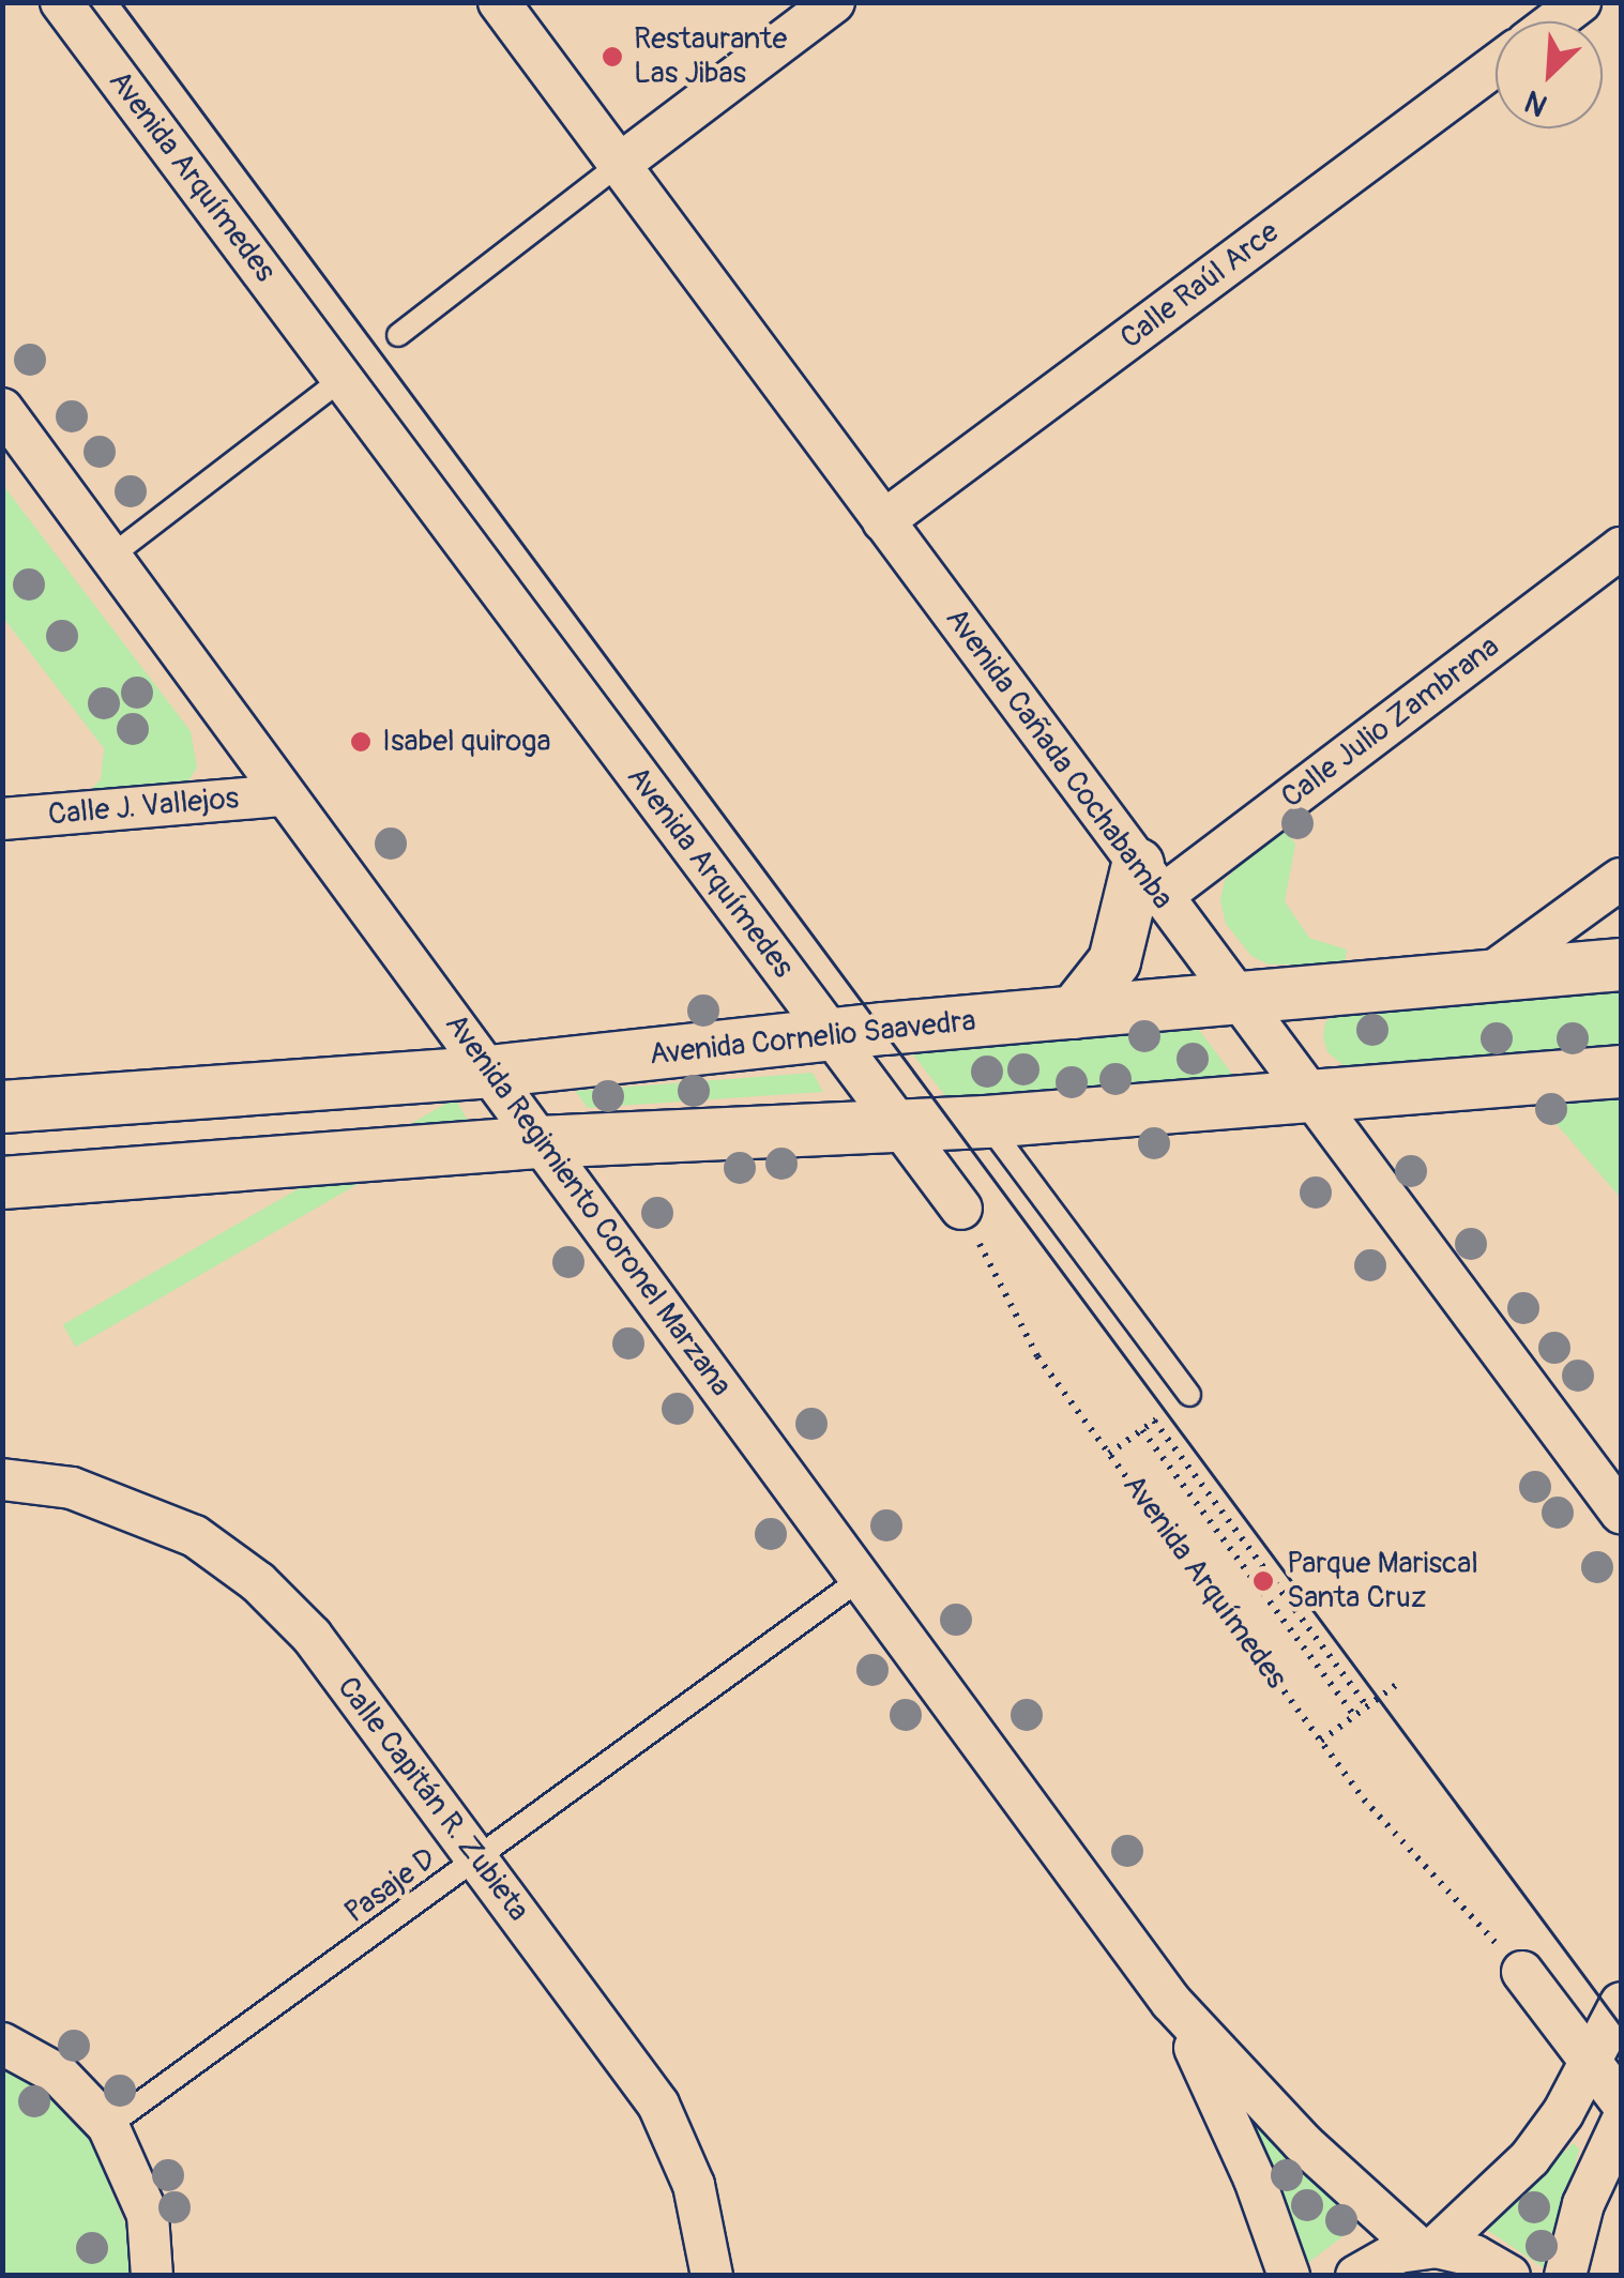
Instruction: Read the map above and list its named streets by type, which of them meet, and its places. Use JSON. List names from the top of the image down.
{
  "streets": {
    "street": [
      "Avenida Arquímedes",
      "Calle Raúl Arce",
      "Calle Julio Zambrana",
      "Avenida Cañada Cochabamba",
      "Calle J. Vallejos",
      "Avenida Cornelio Saavedra",
      "Avenida Regimiento Coronel Marzana",
      "Calle Capitán R. Zubieta"
    ],
    "lane": ["Pasaje D"]
  },
  "crossings": [
    ["Avenida Arquímedes", "Avenida Cornelio Saavedra"],
    ["Calle Raúl Arce", "Avenida Cañada Cochabamba"],
    ["Calle Julio Zambrana", "Avenida Cañada Cochabamba"],
    ["Avenida Cañada Cochabamba", "Avenida Cornelio Saavedra"],
    ["Calle J. Vallejos", "Avenida Regimiento Coronel Marzana"],
    ["Avenida Cornelio Saavedra", "Avenida Regimiento Coronel Marzana"],
    ["Avenida Regimiento Coronel Marzana", "Pasaje D"],
    ["Calle Capitán R. Zubieta", "Pasaje D"]
  ],
  "places": ["Restaurante Las Jibas", "Isabel quiroga", "Parque Mariscal Santa Cruz"],
  "north": "bottom left"
}
